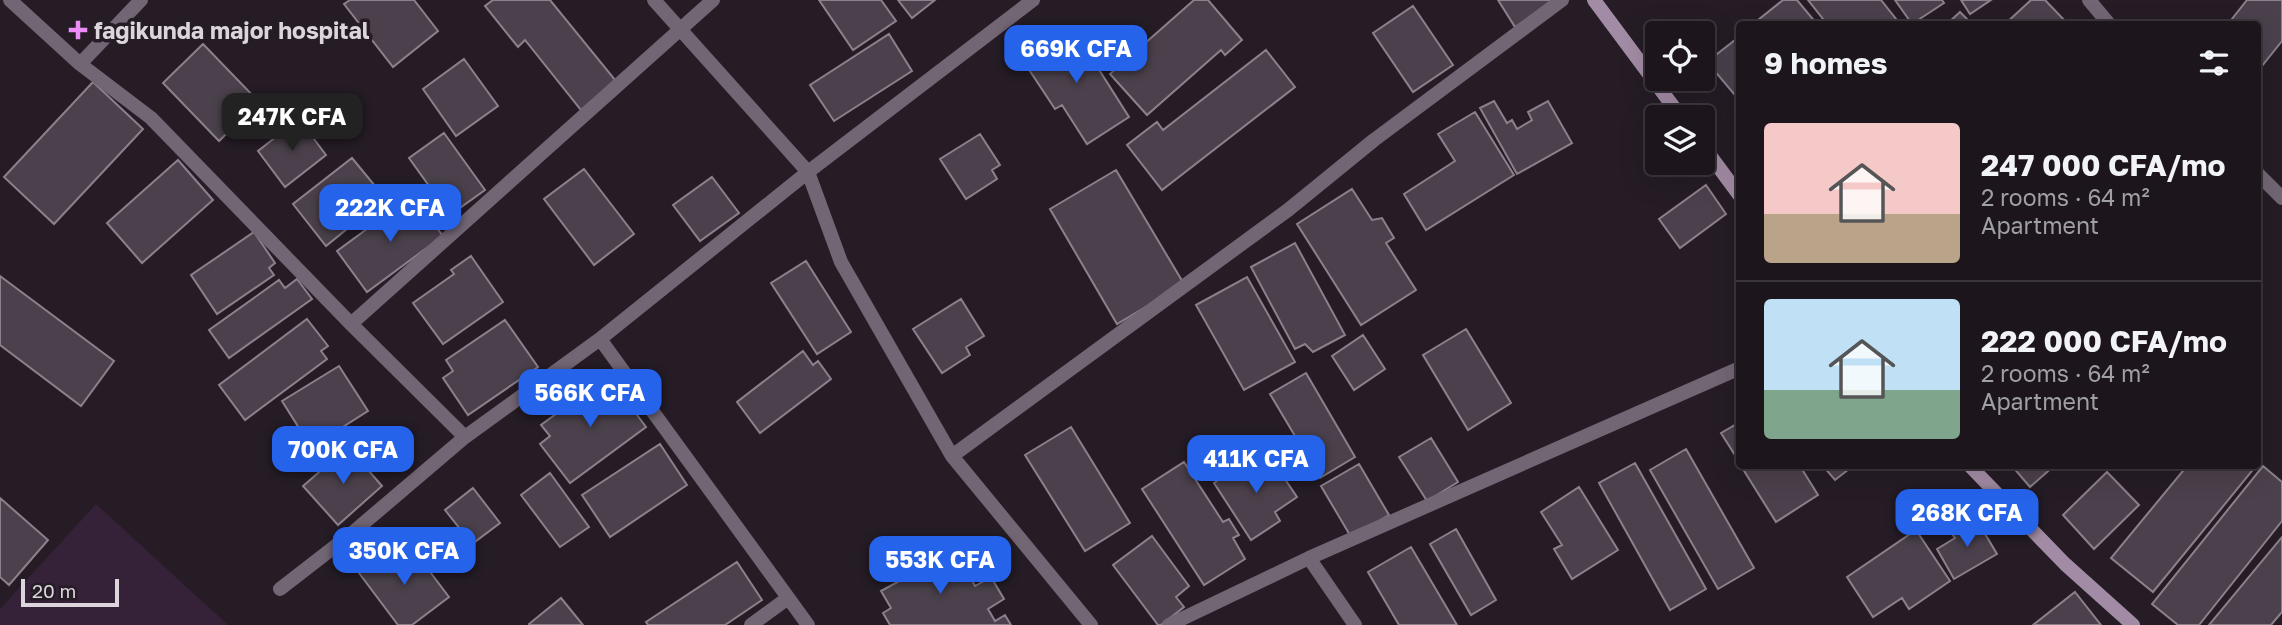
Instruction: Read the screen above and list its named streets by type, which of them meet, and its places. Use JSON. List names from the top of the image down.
{
  "places": {
    "health": ["fagikunda major hospital"]
  },
  "scale_bar": "20 m",
  "page": {
    "heading": "9 homes",
    "price": [
      "669K CFA",
      "247K CFA",
      "222K CFA",
      "566K CFA",
      "700K CFA",
      "411K CFA",
      "268K CFA",
      "350K CFA",
      "553K CFA"
    ],
    "list": [
      {
        "name": "247 000 CFA/mo",
        "note": "2 rooms · 64 m² · Apartment"
      },
      {
        "name": "222 000 CFA/mo",
        "note": "2 rooms · 64 m² · Apartment"
      }
    ],
    "scale": "20 m"
  }
}
